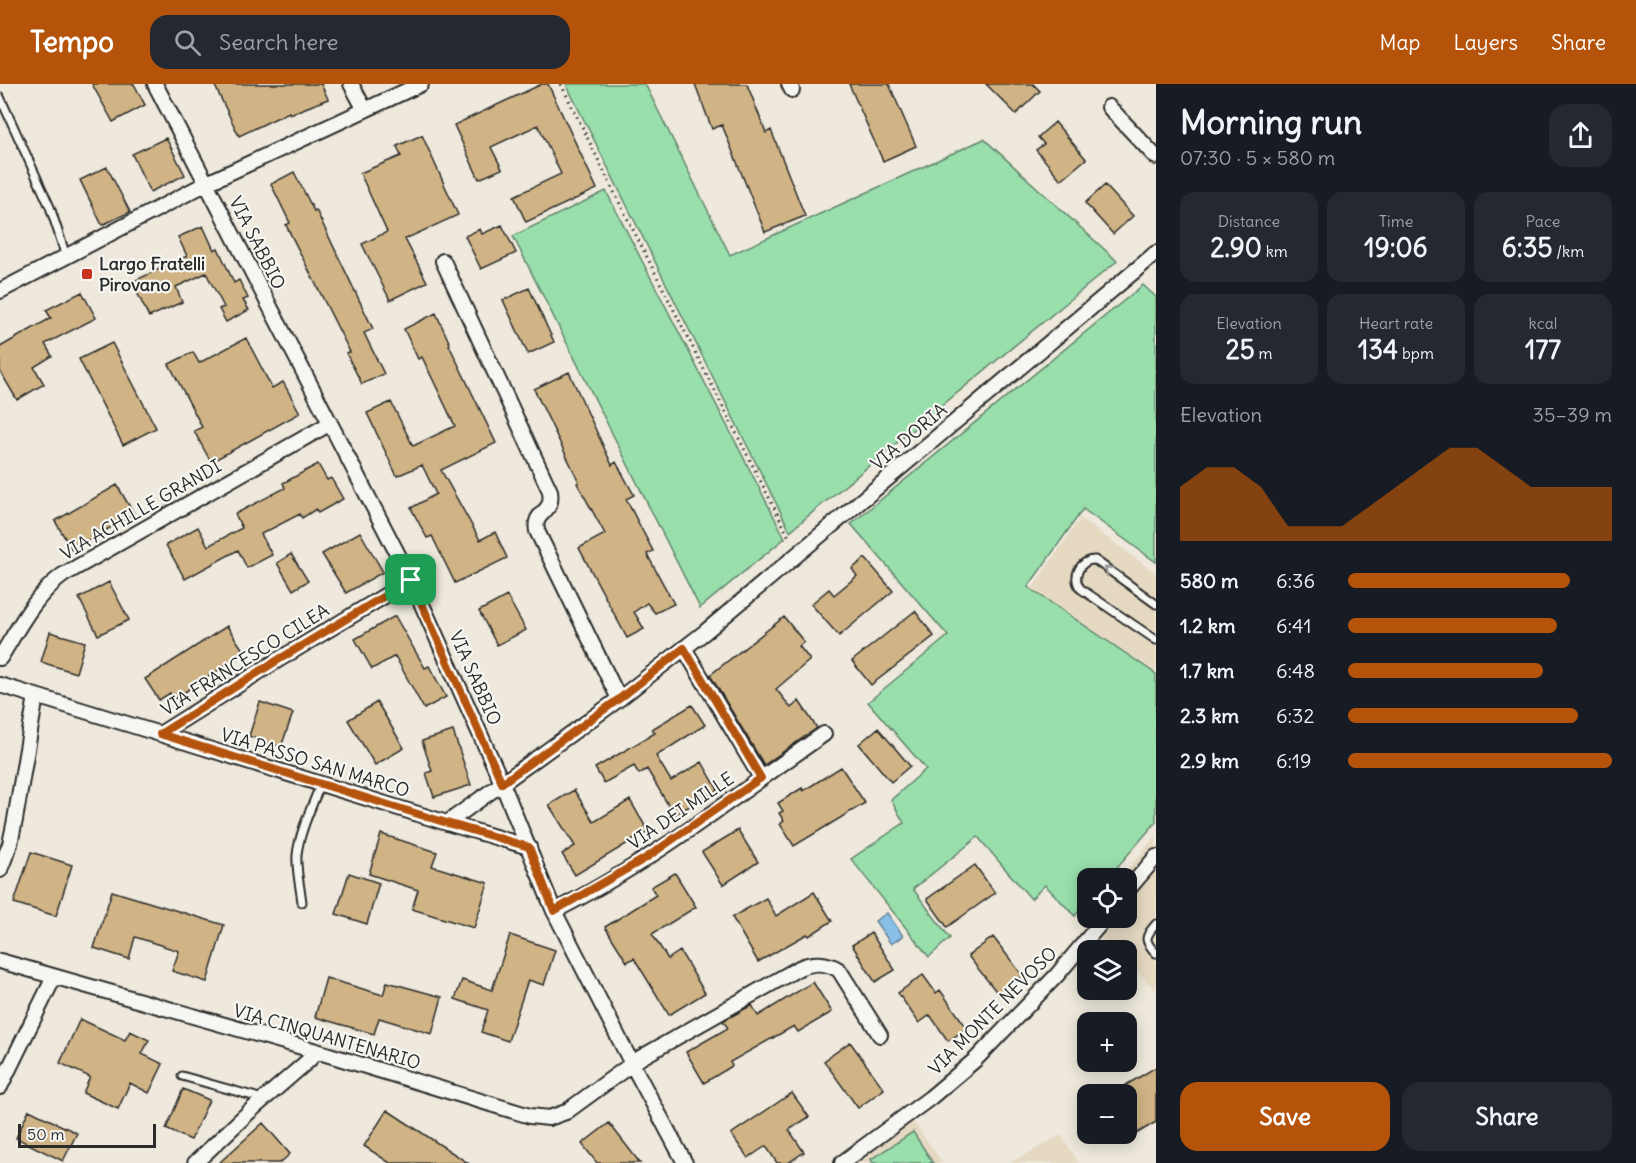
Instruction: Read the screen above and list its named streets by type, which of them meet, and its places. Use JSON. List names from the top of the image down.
{
  "streets": {
    "street": [
      "VIA SABBIO",
      "VIA DORIA",
      "VIA ACHILLE GRANDI",
      "VIA FRANCESCO CILEA",
      "VIA PASSO SAN MARCO",
      "VIA DEI MILLE",
      "VIA MONTE NEVOSO",
      "VIA CINQUANTENARIO"
    ]
  },
  "crossings": [
    ["VIA SABBIO", "VIA DORIA"],
    ["VIA SABBIO", "VIA ACHILLE GRANDI"],
    ["VIA SABBIO", "VIA FRANCESCO CILEA"],
    ["VIA SABBIO", "VIA PASSO SAN MARCO"],
    ["VIA SABBIO", "VIA DEI MILLE"],
    ["VIA SABBIO", "VIA CINQUANTENARIO"],
    ["VIA FRANCESCO CILEA", "VIA PASSO SAN MARCO"]
  ],
  "places": {
    "transit": ["Largo Fratelli Pirovano"]
  },
  "scale_bar": "50 m",
  "page": {
    "header": "Tempo",
    "search": "Search here",
    "nav": ["Map", "Layers", "Share"],
    "heading": ["Morning run", "07:30 · 5 × 580 m"],
    "stats": [
      ["Distance", "2.90 km"],
      ["Time", "19:06"],
      ["Pace", "6:35 /km"],
      ["Elevation", "25 m"],
      ["Heart rate", "134 bpm"],
      ["kcal", "177"]
    ],
    "chart": ["Elevation", "35–39 m"],
    "list": [
      {
        "name": "580 m",
        "note": "6:36"
      },
      {
        "name": "1.2 km",
        "note": "6:41"
      },
      {
        "name": "1.7 km",
        "note": "6:48"
      },
      {
        "name": "2.3 km",
        "note": "6:32"
      },
      {
        "name": "2.9 km",
        "note": "6:19"
      }
    ],
    "map_buttons": ["+", "−"],
    "buttons": ["Save", "Share"],
    "scale": "50 m"
  }
}
